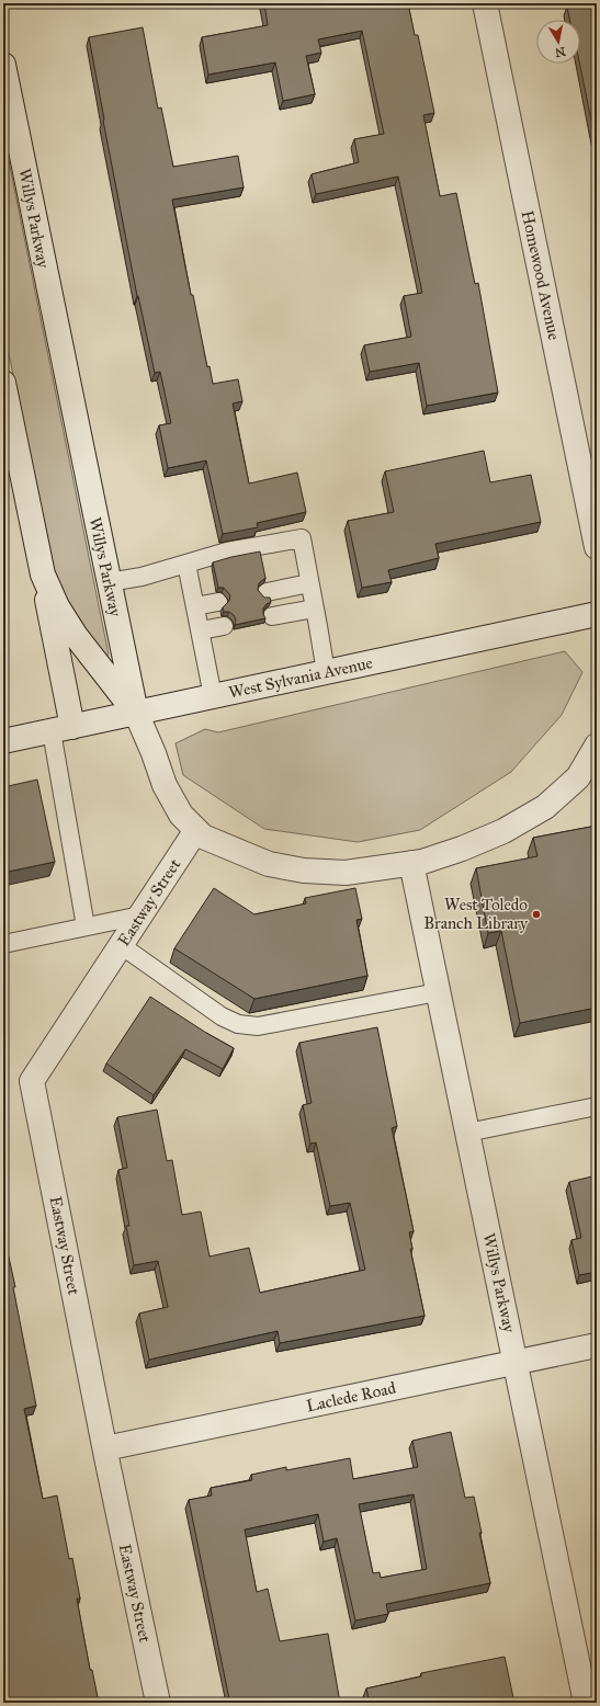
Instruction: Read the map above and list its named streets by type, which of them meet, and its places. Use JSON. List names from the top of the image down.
{
  "streets": {
    "street": [
      "Willys Parkway",
      "Homewood Avenue",
      "West Sylvania Avenue",
      "Eastway Street",
      "Laclede Road"
    ]
  },
  "crossings": [
    ["Willys Parkway", "West Sylvania Avenue"],
    ["Willys Parkway", "Laclede Road"],
    ["Eastway Street", "Laclede Road"]
  ],
  "places": ["West Toledo Branch Library"],
  "north": "bottom"
}
